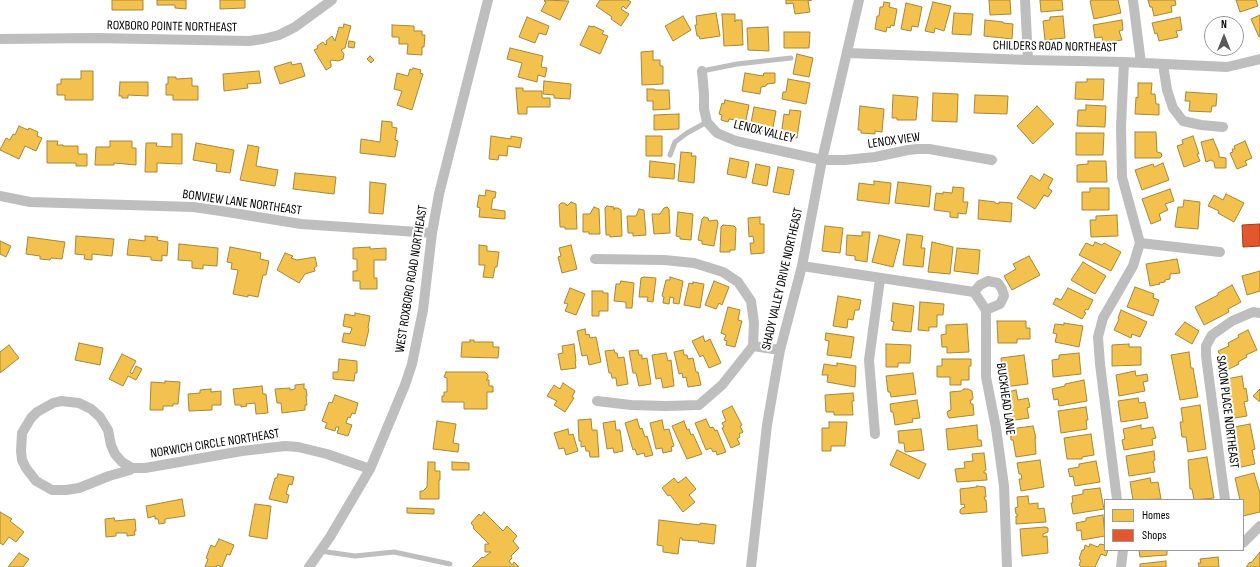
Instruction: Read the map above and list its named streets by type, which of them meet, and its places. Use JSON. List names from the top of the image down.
{
  "streets": {
    "street": [
      "ROXBORO POINTE NORTHEAST",
      "CHILDERS ROAD NORTHEAST",
      "LENOX VALLEY",
      "LENOX VIEW",
      "BONVIEW LANE NORTHEAST",
      "WEST ROXBORO ROAD NORTHEAST",
      "SHADY VALLEY DRIVE NORTHEAST",
      "BUCKHEAD LANE",
      "SAXON PLACE NORTHEAST",
      "NORWICH CIRCLE NORTHEAST"
    ]
  },
  "crossings": [
    ["CHILDERS ROAD NORTHEAST", "SHADY VALLEY DRIVE NORTHEAST"],
    ["LENOX VALLEY", "LENOX VIEW"],
    ["LENOX VALLEY", "SHADY VALLEY DRIVE NORTHEAST"],
    ["LENOX VIEW", "SHADY VALLEY DRIVE NORTHEAST"],
    ["BONVIEW LANE NORTHEAST", "WEST ROXBORO ROAD NORTHEAST"],
    ["WEST ROXBORO ROAD NORTHEAST", "NORWICH CIRCLE NORTHEAST"]
  ],
  "legend": ["Homes", "Shops"],
  "north": "top"
}
